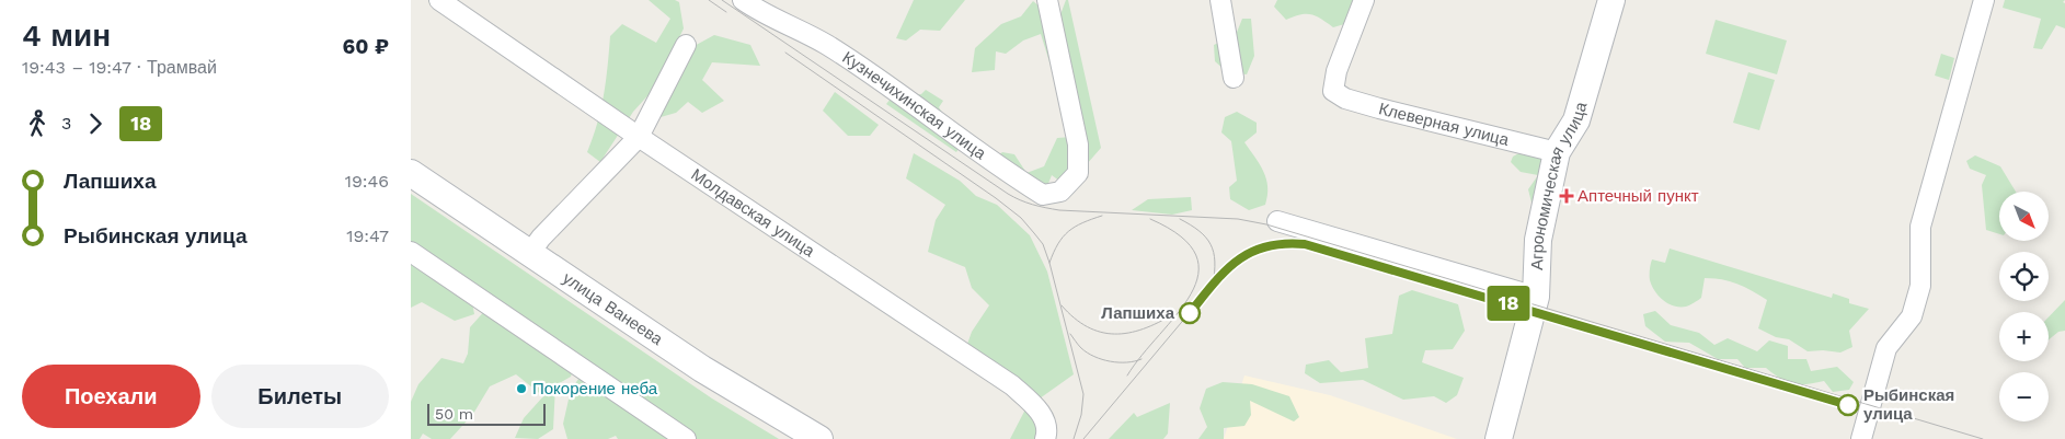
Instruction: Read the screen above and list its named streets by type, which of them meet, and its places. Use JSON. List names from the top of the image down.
{
  "streets": {
    "main road": ["Агрономическая улица", "улица Ванеева"],
    "street": ["Кузнечихинская улица", "Клеверная улица", "Молдавская улица"]
  },
  "crossings": [
    ["Клеверная улица", "Агрономическая улица"]
  ],
  "places": {
    "health": ["Аптечный пункт"],
    "other": ["Лапшиха", "Покорение неба", "Рыбинская улица"]
  },
  "lines": ["tram line 18"],
  "scale_bar": "50 m",
  "north": "bottom right",
  "page": {
    "heading": ["4 мин", "19:43 – 19:47 · Трамвай", "60 ₽"],
    "on_map": "18",
    "legs": ["3", "18"],
    "list": [
      {
        "name": "Лапшиха",
        "value": "19:46"
      },
      {
        "name": "Рыбинская улица",
        "value": "19:47"
      }
    ],
    "map_buttons": ["+", "−"],
    "buttons": ["Поехали", "Билеты"],
    "scale": "50 m"
  }
}
